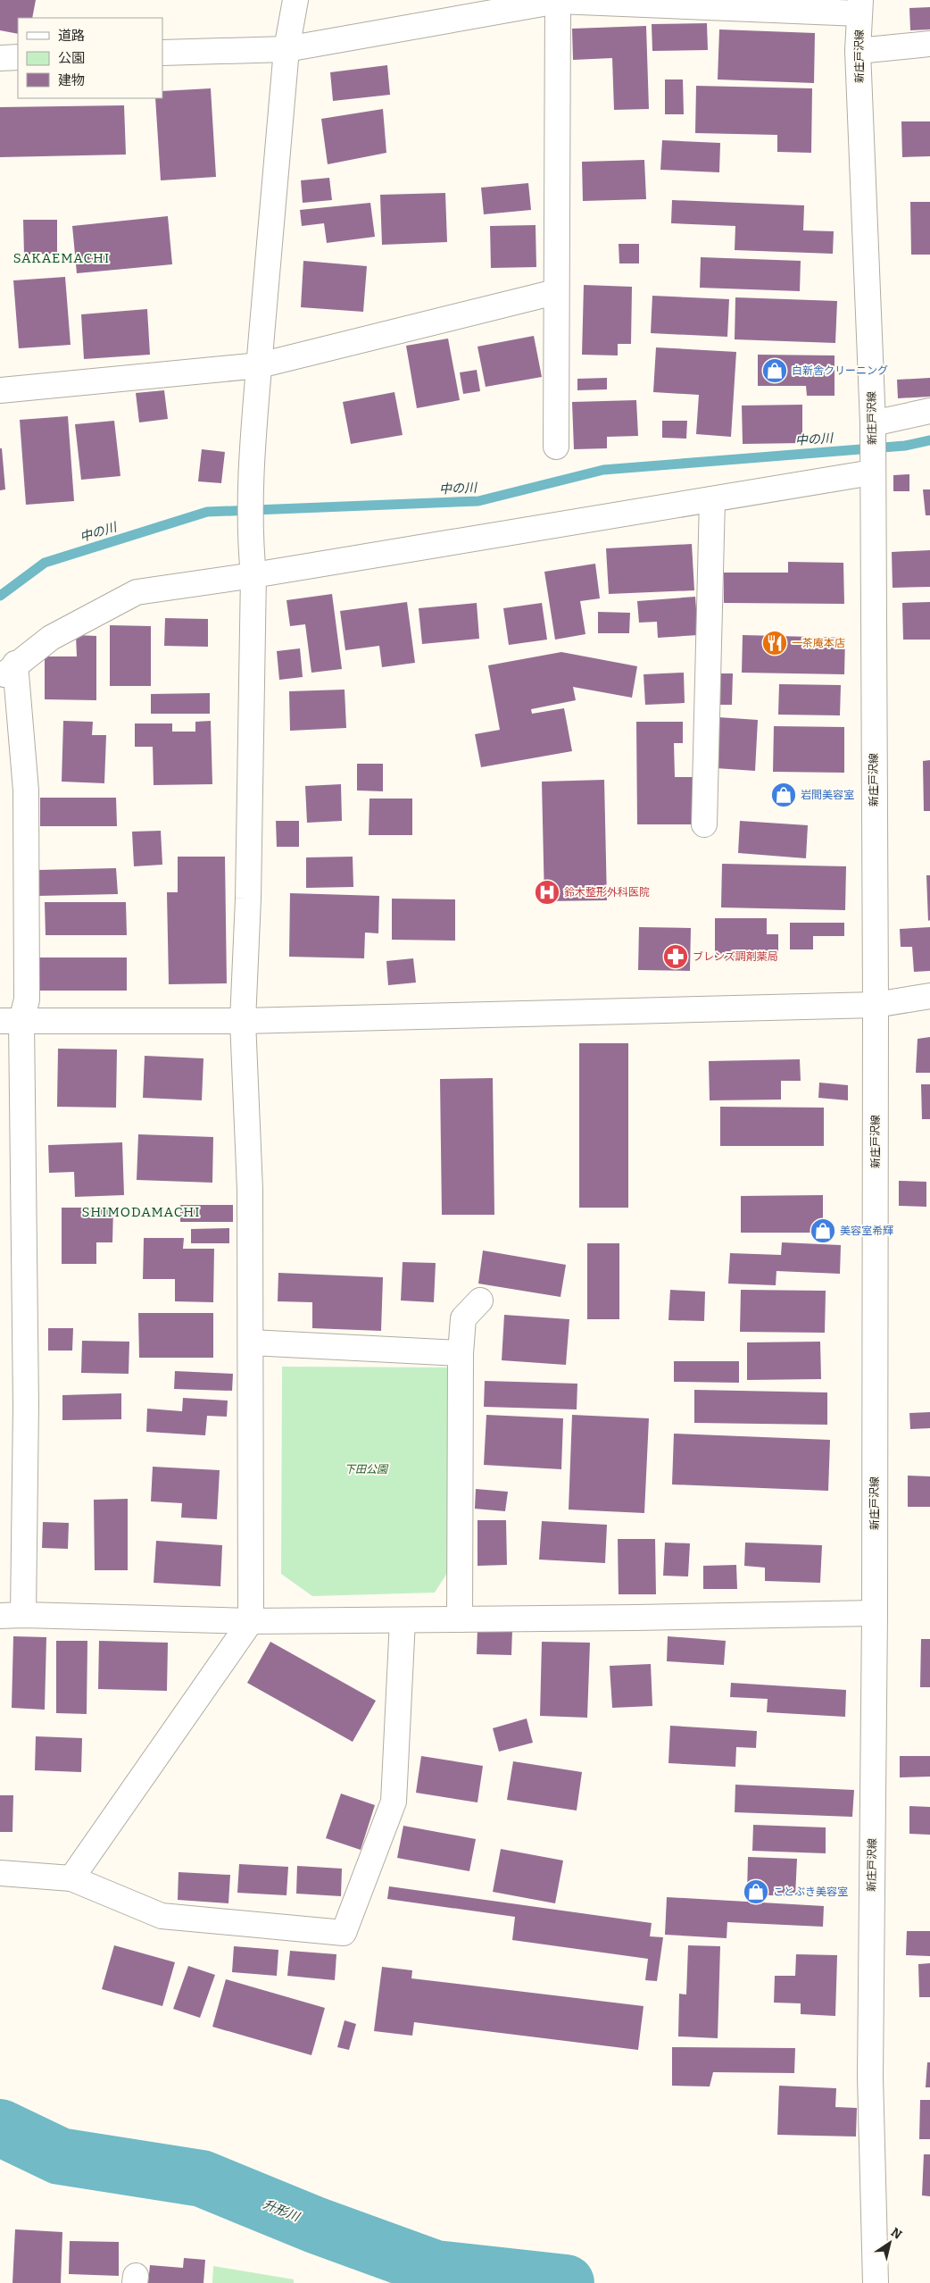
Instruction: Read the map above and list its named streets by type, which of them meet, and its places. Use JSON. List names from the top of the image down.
{
  "streets": {
    "street": ["新庄戸沢線"]
  },
  "districts": ["SAKAEMACHI", "SHIMODAMACHI"],
  "water": ["中の川", "升形川"],
  "parks": ["下田公園"],
  "places": {
    "shop": [
      "白新舎クリーニング",
      "岩間美容室",
      "美容室希輝",
      "ことぶき美容室"
    ],
    "restaurant": ["一茶庵本店"],
    "hospital": ["鈴木整形外科医院"],
    "pharmacy": ["ブレンズ調剤薬局"]
  },
  "legend": ["道路", "公園", "建物"],
  "north": "top right"
}
